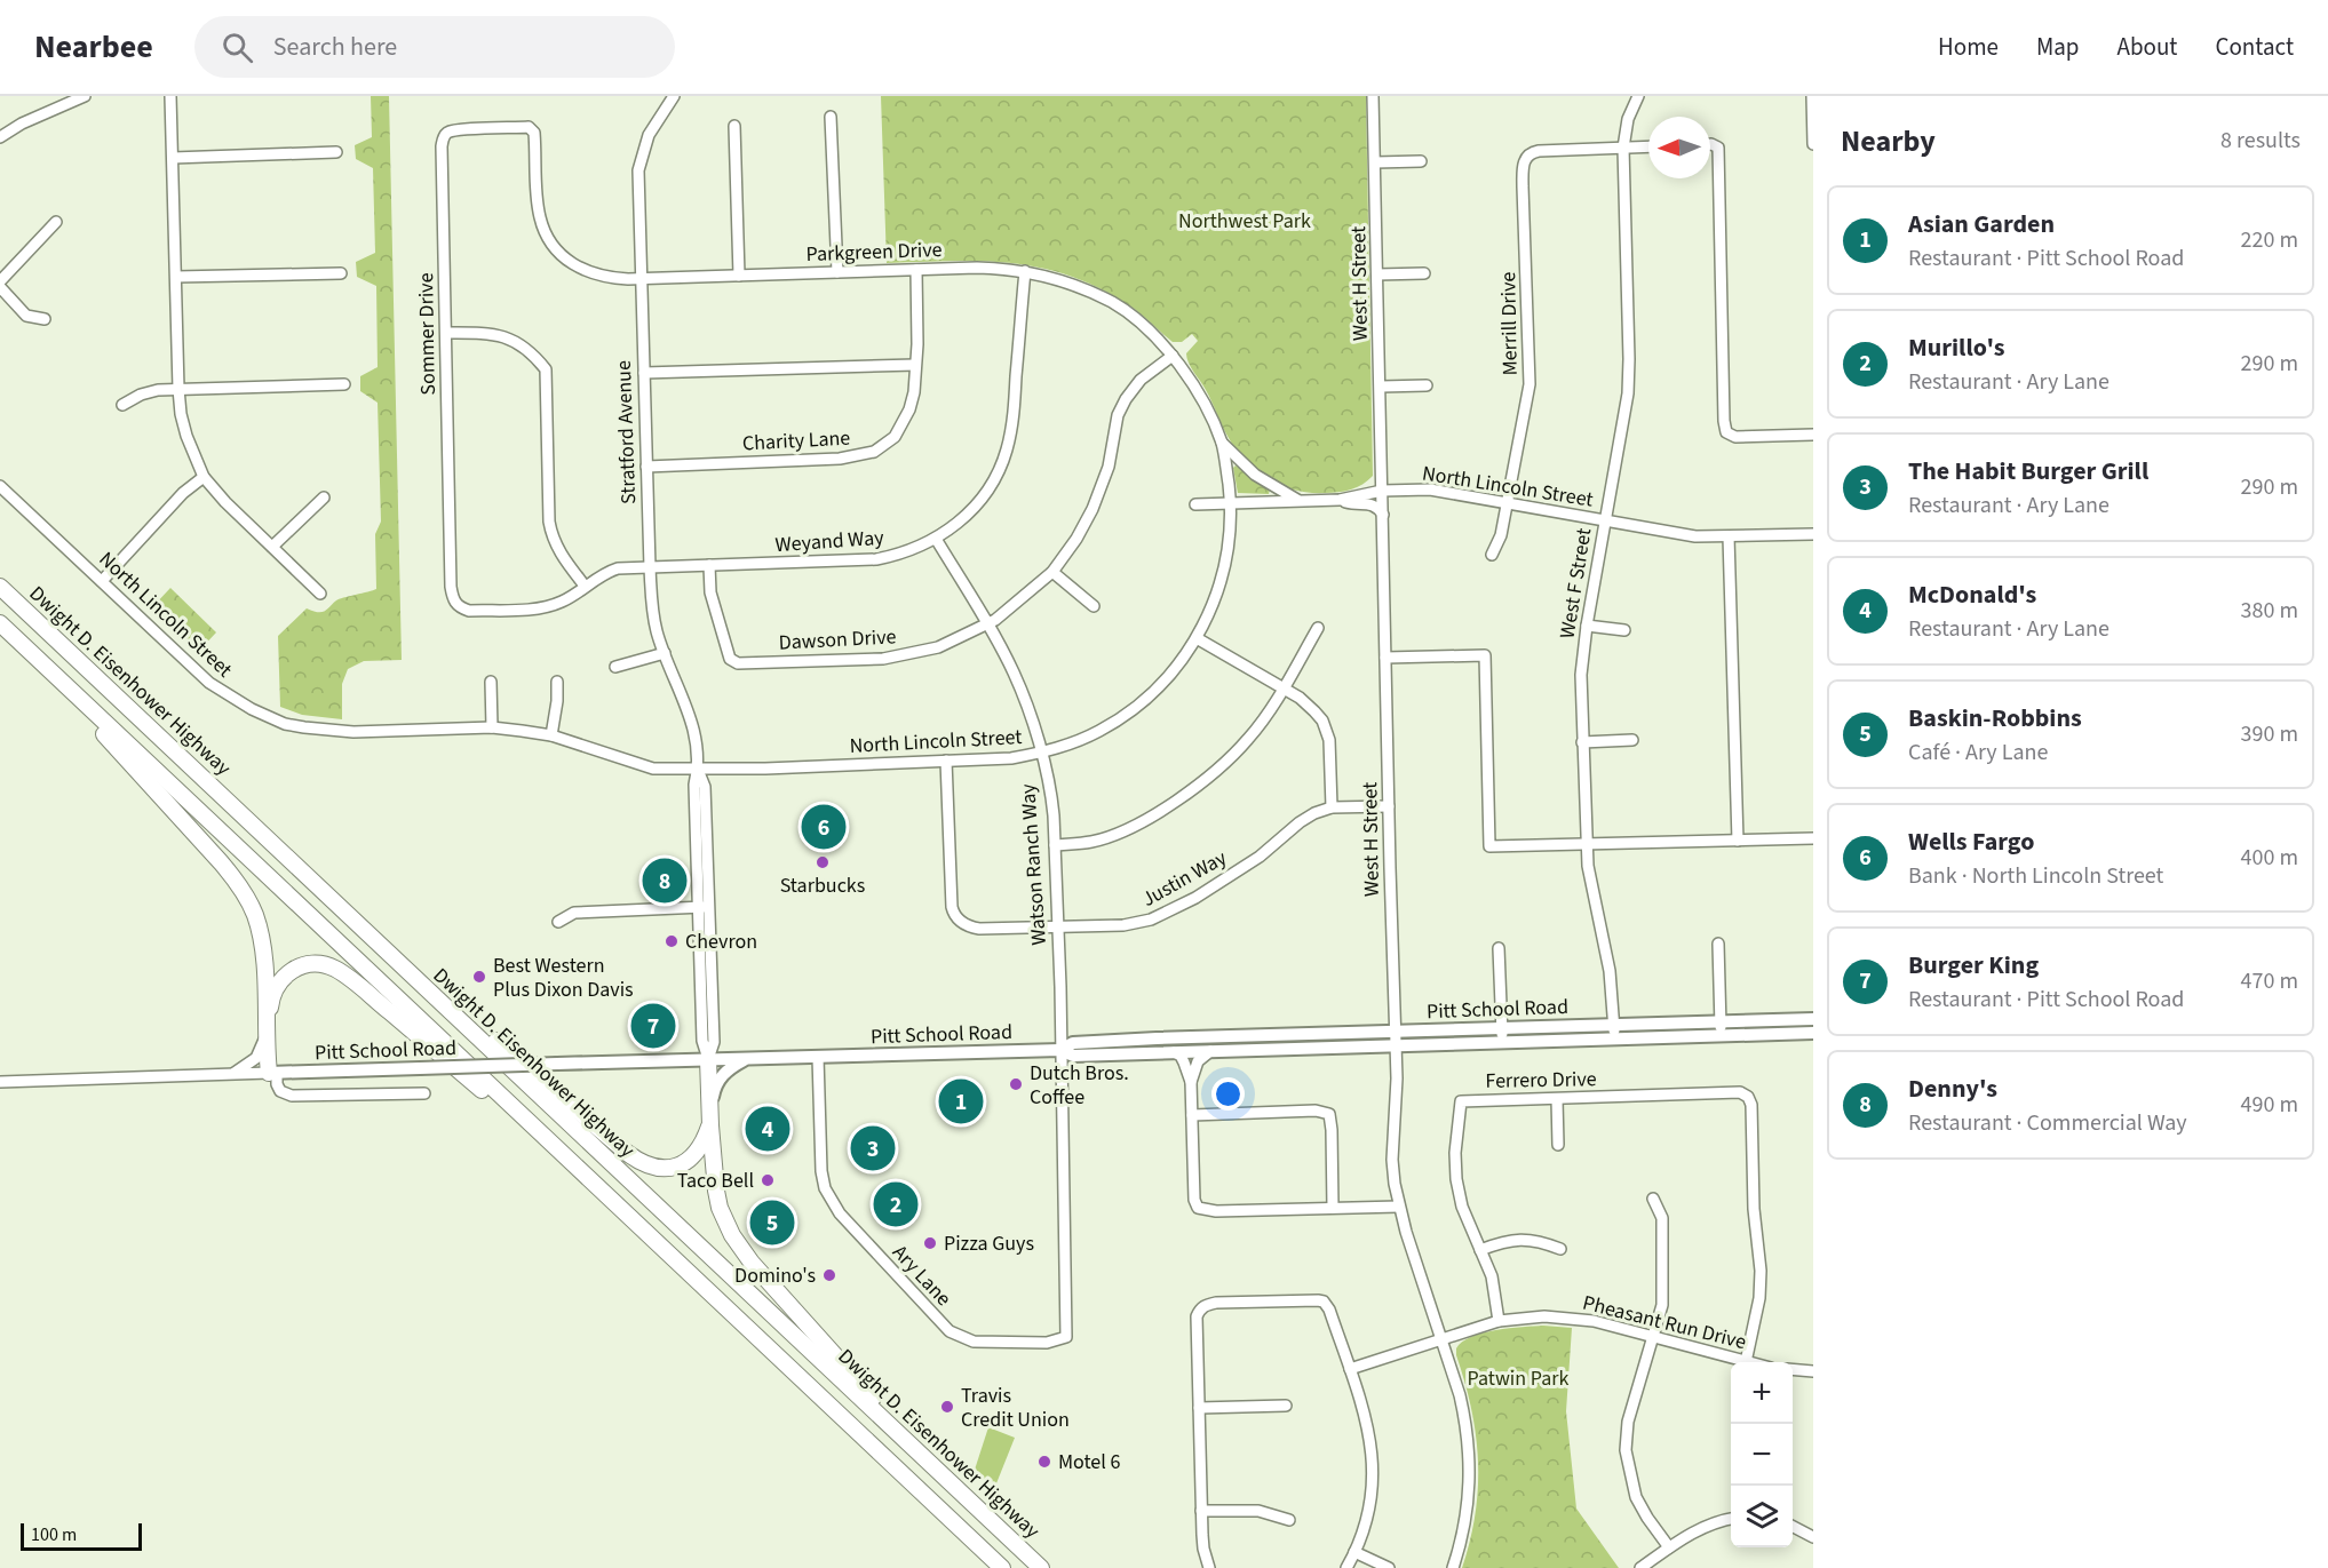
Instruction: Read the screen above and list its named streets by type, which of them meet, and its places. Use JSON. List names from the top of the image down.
{
  "streets": {
    "highway": ["Dwight D. Eisenhower Highway"],
    "main road": ["Pitt School Road"],
    "street": [
      "Parkgreen Drive",
      "West H Street",
      "Merrill Drive",
      "Sommer Drive",
      "Stratford Avenue",
      "Charity Lane",
      "North Lincoln Street",
      "Weyand Way",
      "West F Street",
      "Dawson Drive",
      "Watson Ranch Way",
      "Justin Way",
      "Ferrero Drive",
      "Ary Lane",
      "Pheasant Run Drive"
    ]
  },
  "crossings": [
    ["Parkgreen Drive", "Sommer Drive"],
    ["Parkgreen Drive", "Stratford Avenue"],
    ["Parkgreen Drive", "Charity Lane"],
    ["Parkgreen Drive", "North Lincoln Street"],
    ["Parkgreen Drive", "Weyand Way"],
    ["Parkgreen Drive", "Dawson Drive"],
    ["West H Street", "North Lincoln Street"],
    ["West H Street", "Justin Way"],
    ["West H Street", "Pitt School Road"],
    ["West H Street", "Pheasant Run Drive"],
    ["Merrill Drive", "North Lincoln Street"],
    ["Merrill Drive", "West F Street"],
    ["Sommer Drive", "Weyand Way"],
    ["Stratford Avenue", "Charity Lane"],
    ["Stratford Avenue", "North Lincoln Street"],
    ["Stratford Avenue", "Weyand Way"],
    ["Stratford Avenue", "Pitt School Road"],
    ["North Lincoln Street", "West F Street"],
    ["North Lincoln Street", "Watson Ranch Way"],
    ["North Lincoln Street", "Justin Way"],
    ["Weyand Way", "Dawson Drive"],
    ["Weyand Way", "Watson Ranch Way"],
    ["West F Street", "Pitt School Road"],
    ["Dawson Drive", "Watson Ranch Way"],
    ["Watson Ranch Way", "Justin Way"],
    ["Watson Ranch Way", "Pitt School Road"],
    ["Watson Ranch Way", "Ary Lane"],
    ["Pitt School Road", "Ary Lane"],
    ["Ferrero Drive", "Pheasant Run Drive"]
  ],
  "parks": ["Northwest Park", "Patwin Park"],
  "places": [
    "Starbucks",
    "Chevron",
    "Best Western Plus Dixon Davis",
    "Dutch Bros. Coffee",
    "Taco Bell",
    "Pizza Guys",
    "Domino's",
    "Travis Credit Union",
    "Motel 6"
  ],
  "scale_bar": "100 m",
  "north": "left",
  "page": {
    "header": "Nearbee",
    "search": "Search here",
    "nav": [
      "Home",
      "Map",
      "About",
      "Contact"
    ],
    "heading": ["Nearby", "8 results"],
    "list": [
      {
        "mark": "1",
        "name": "Asian Garden",
        "note": "Restaurant · Pitt School Road",
        "value": "220 m"
      },
      {
        "mark": "2",
        "name": "Murillo's",
        "note": "Restaurant · Ary Lane",
        "value": "290 m"
      },
      {
        "mark": "3",
        "name": "The Habit Burger Grill",
        "note": "Restaurant · Ary Lane",
        "value": "290 m"
      },
      {
        "mark": "4",
        "name": "McDonald's",
        "note": "Restaurant · Ary Lane",
        "value": "380 m"
      },
      {
        "mark": "5",
        "name": "Baskin-Robbins",
        "note": "Café · Ary Lane",
        "value": "390 m"
      },
      {
        "mark": "6",
        "name": "Wells Fargo",
        "note": "Bank · North Lincoln Street",
        "value": "400 m"
      },
      {
        "mark": "7",
        "name": "Burger King",
        "note": "Restaurant · Pitt School Road",
        "value": "470 m"
      },
      {
        "mark": "8",
        "name": "Denny's",
        "note": "Restaurant · Commercial Way",
        "value": "490 m"
      }
    ],
    "pins": [
      "6",
      "8",
      "7",
      "1",
      "4",
      "3",
      "2",
      "5"
    ],
    "map_buttons": ["+", "−"],
    "scale": "100 m"
  }
}
